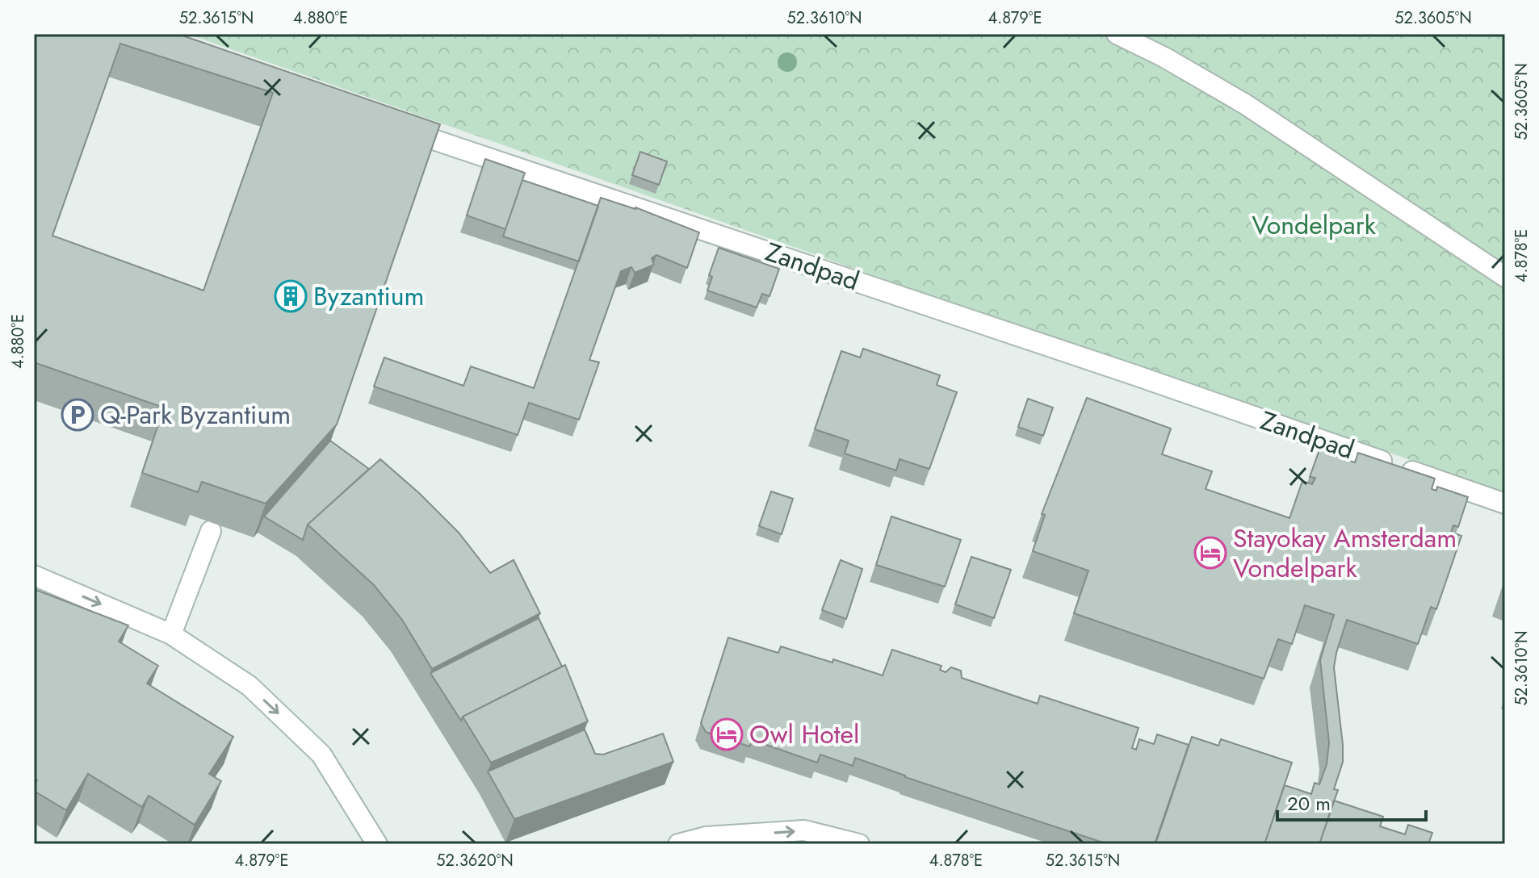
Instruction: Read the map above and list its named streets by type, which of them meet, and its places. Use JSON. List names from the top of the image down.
{
  "streets": {
    "street": ["Zandpad"]
  },
  "parks": ["Vondelpark"],
  "places": {
    "building": ["Byzantium"],
    "parking": ["Q-Park Byzantium"],
    "hotel": ["Stayokay Amsterdam Vondelpark", "Owl Hotel"]
  },
  "scale_bar": "20 m",
  "coordinates": [
    "52.3615°N",
    "4.880°E",
    "52.3610°N",
    "4.879°E",
    "52.3605°N",
    "4.878°E",
    "52.3620°N"
  ]
}
